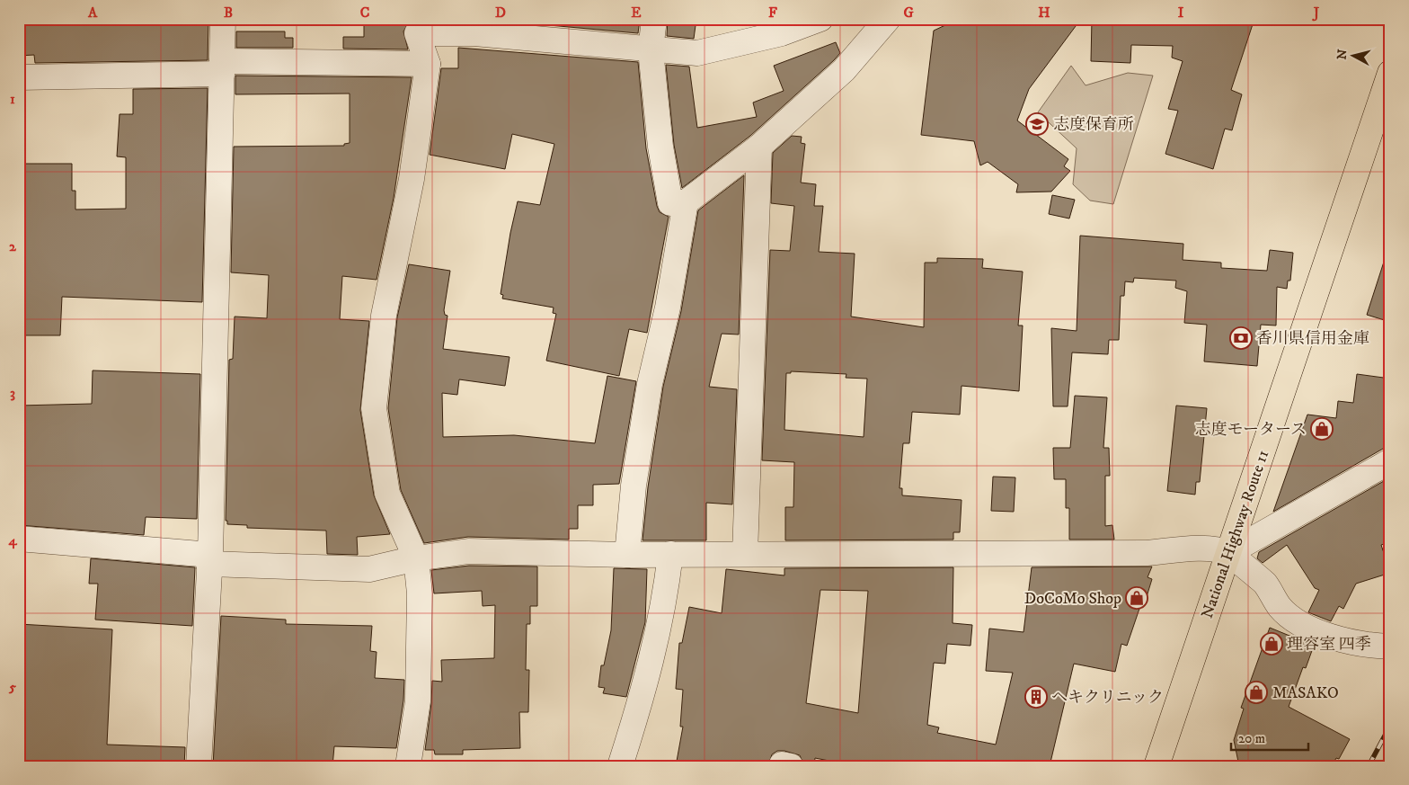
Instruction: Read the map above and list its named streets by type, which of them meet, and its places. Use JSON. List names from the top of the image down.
{
  "streets": {
    "highway": ["National Highway Route 11"]
  },
  "places": {
    "school or university": ["志度保育所"],
    "bank": ["香川県信用金庫"],
    "shop": [
      "志度モータース",
      "DoCoMo Shop",
      "理容室 四季",
      "MASAKO"
    ],
    "building": ["ヘキクリニック"]
  },
  "scale_bar": "20 m",
  "north": "left",
  "grid": {
    "columns": [
      "A",
      "B",
      "C",
      "D",
      "E",
      "F",
      "G",
      "H",
      "I",
      "J"
    ],
    "rows": [
      "1",
      "2",
      "3",
      "4",
      "5"
    ]
  }
}
